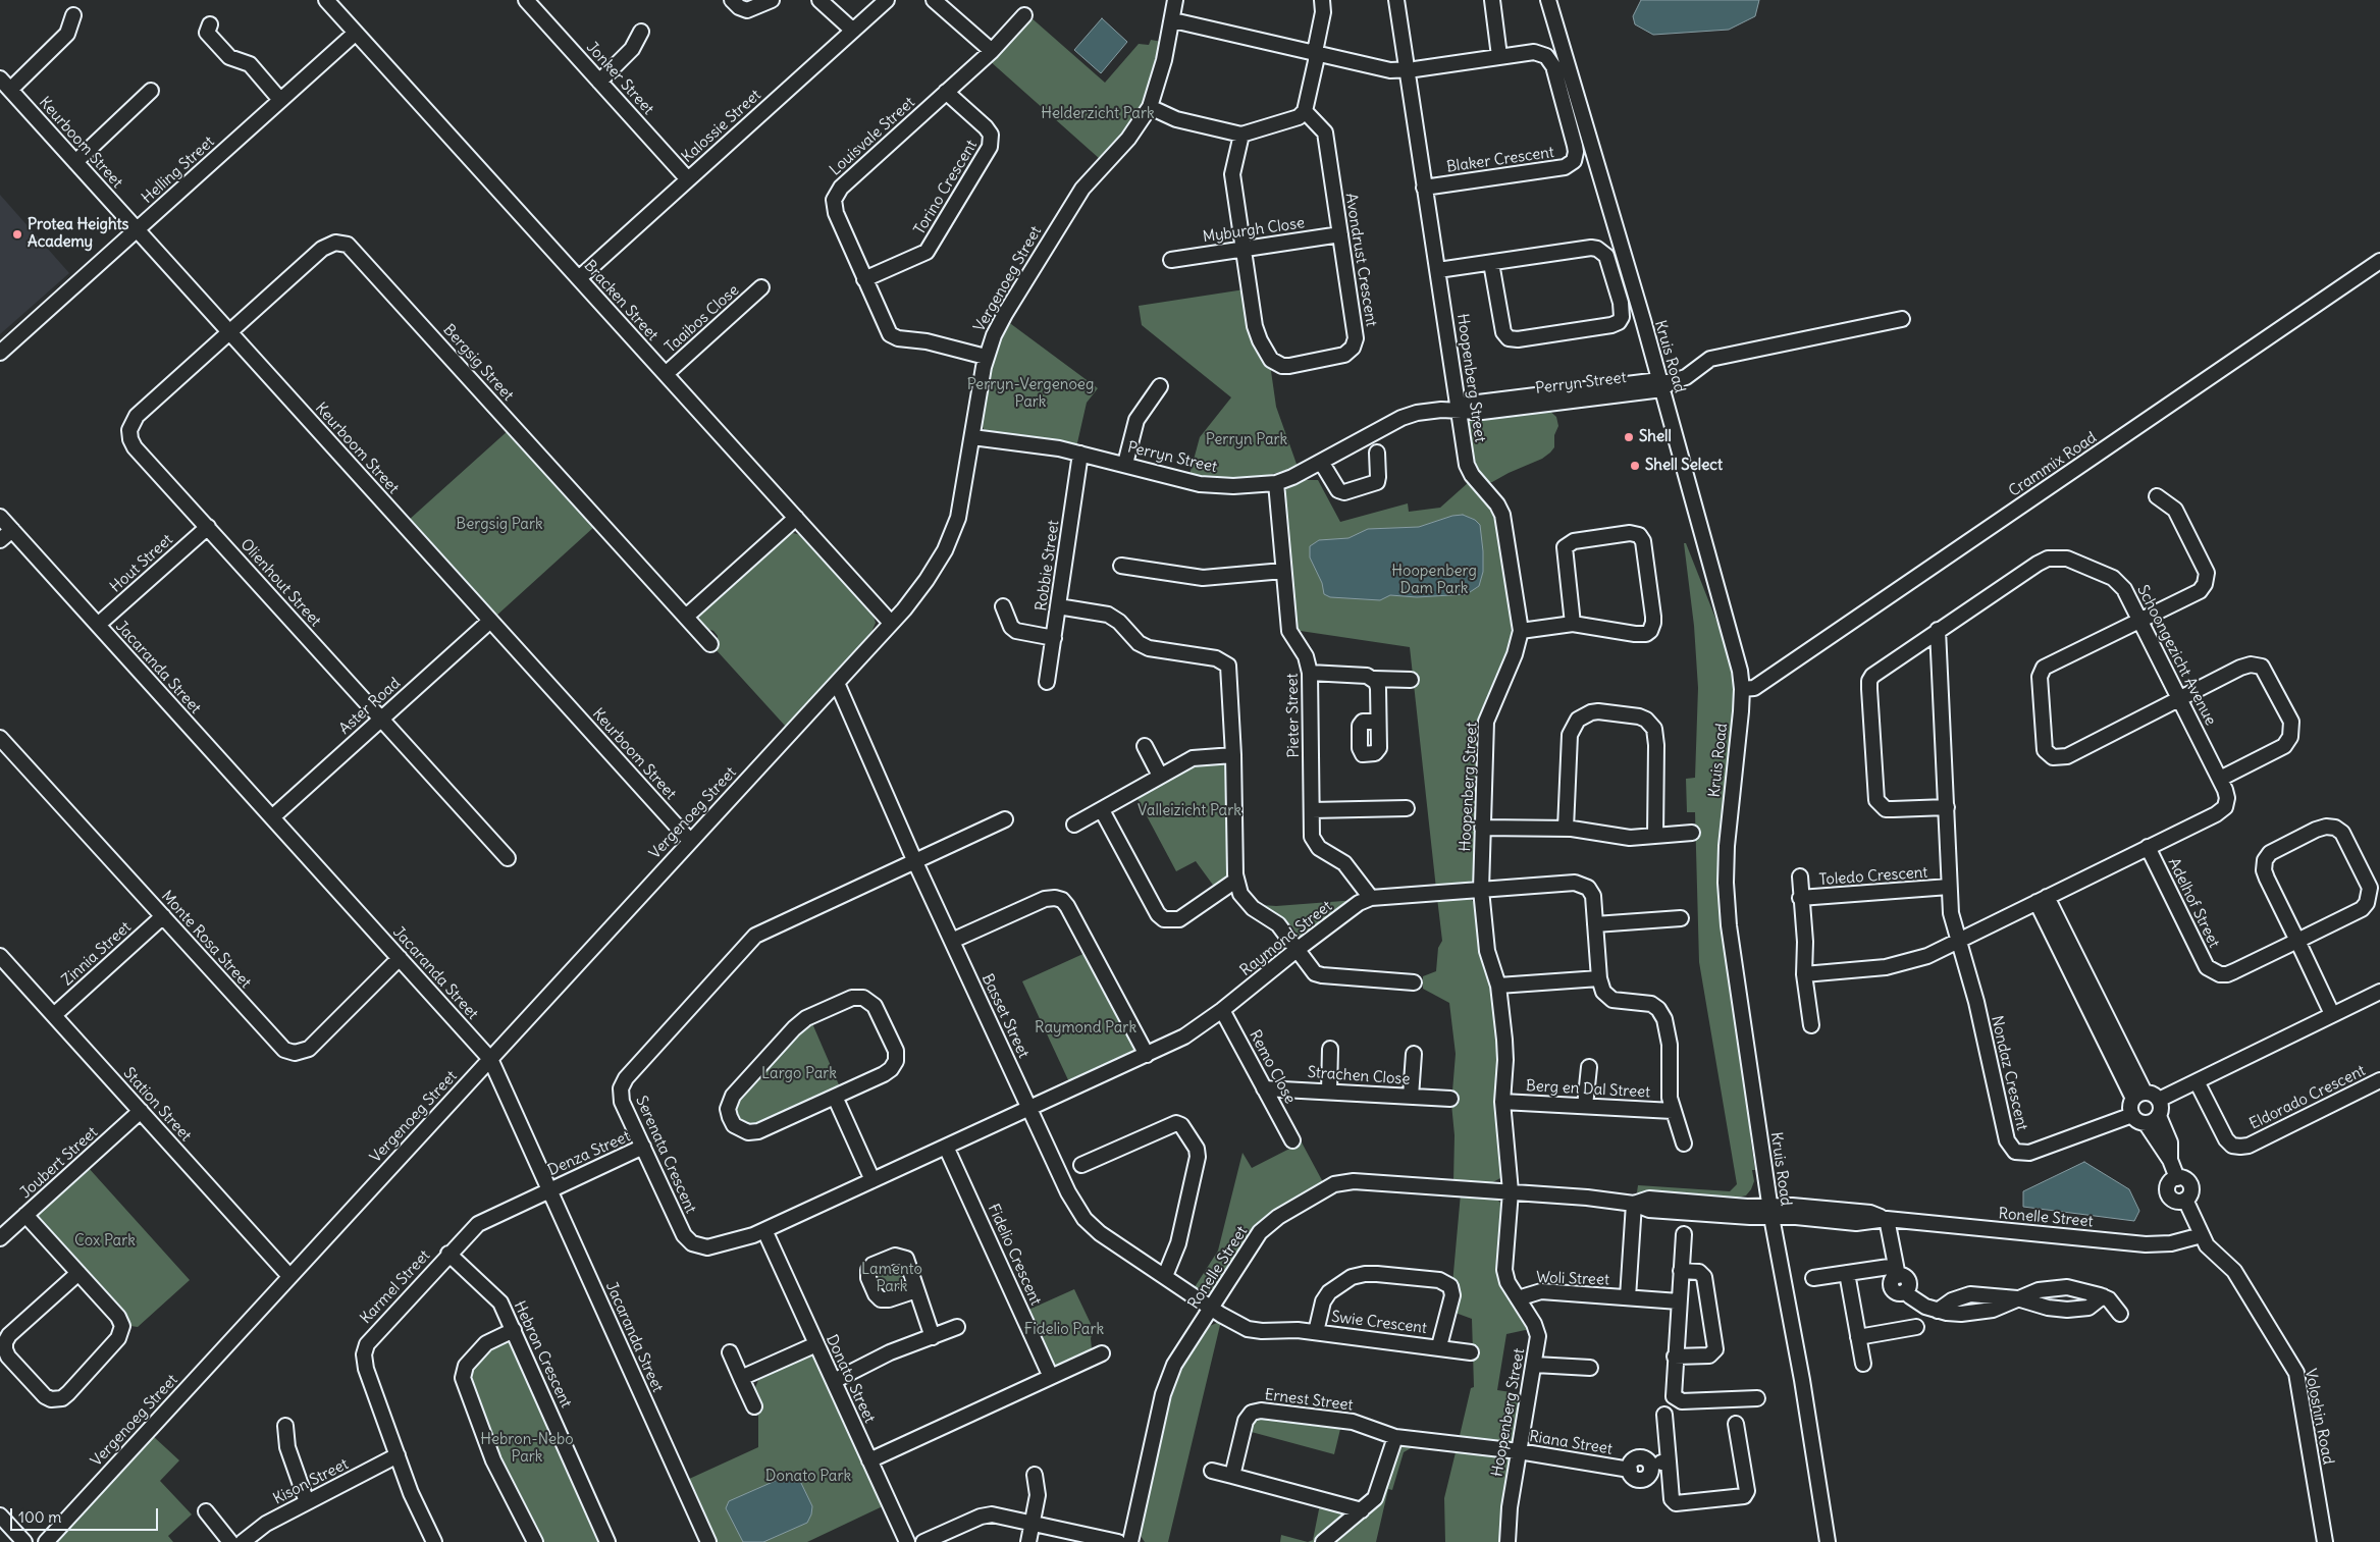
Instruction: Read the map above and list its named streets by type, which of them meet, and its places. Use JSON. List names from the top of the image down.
{
  "streets": {
    "street": [
      "Jonker Street",
      "Kalossie Street",
      "Louisvale Street",
      "Keurboom Street",
      "Blaker Crescent",
      "Helling Street",
      "Torino Crescent",
      "Myburgh Close",
      "Avondrust Crescent",
      "Vergenoeg Street",
      "Bracken Street",
      "Taaibos Close",
      "Kruis Road",
      "Bergsig Street",
      "Hoopenberg Street",
      "Perryn Street",
      "Crammix Road",
      "Hout Street",
      "Robbie Street",
      "Olienhout Street",
      "Schoongezicht Avenue",
      "Jacaranda Street",
      "Aster Road",
      "Pieter Street",
      "Toledo Crescent",
      "Adelhof Street",
      "Raymond Street",
      "Monte Rosa Street",
      "Zinnia Street",
      "Basset Street",
      "Remo Close",
      "Nondaz Crescent",
      "Strachen Close",
      "Berg en Dal Street",
      "Eldorado Crescent",
      "Station Street",
      "Denza Street",
      "Serenata Crescent",
      "Joubert Street",
      "Ronelle Street",
      "Fidelio Crescent",
      "Woli Street",
      "Karmel Street",
      "Swie Crescent",
      "Hebron Crescent",
      "Donato Street",
      "Ernest Street",
      "Voloshin Road",
      "Riana Street",
      "Kison Street"
    ]
  },
  "crossings": [
    ["Jonker Street", "Kalossie Street"],
    ["Kalossie Street", "Bracken Street"],
    ["Louisvale Street", "Torino Crescent"],
    ["Louisvale Street", "Vergenoeg Street"],
    ["Keurboom Street", "Helling Street"],
    ["Keurboom Street", "Vergenoeg Street"],
    ["Keurboom Street", "Bergsig Street"],
    ["Keurboom Street", "Olienhout Street"],
    ["Keurboom Street", "Aster Road"],
    ["Blaker Crescent", "Hoopenberg Street"],
    ["Helling Street", "Bracken Street"],
    ["Myburgh Close", "Avondrust Crescent"],
    ["Vergenoeg Street", "Bracken Street"],
    ["Vergenoeg Street", "Perryn Street"],
    ["Vergenoeg Street", "Jacaranda Street"],
    ["Vergenoeg Street", "Basset Street"],
    ["Vergenoeg Street", "Station Street"],
    ["Bracken Street", "Taaibos Close"],
    ["Kruis Road", "Perryn Street"],
    ["Kruis Road", "Crammix Road"],
    ["Kruis Road", "Ronelle Street"],
    ["Bergsig Street", "Olienhout Street"],
    ["Hoopenberg Street", "Perryn Street"],
    ["Hoopenberg Street", "Raymond Street"],
    ["Hoopenberg Street", "Berg en Dal Street"],
    ["Hoopenberg Street", "Ronelle Street"],
    ["Hoopenberg Street", "Woli Street"],
    ["Hoopenberg Street", "Riana Street"],
    ["Perryn Street", "Robbie Street"],
    ["Perryn Street", "Pieter Street"],
    ["Hout Street", "Olienhout Street"],
    ["Hout Street", "Jacaranda Street"],
    ["Olienhout Street", "Aster Road"],
    ["Schoongezicht Avenue", "Adelhof Street"],
    ["Schoongezicht Avenue", "Nondaz Crescent"],
    ["Jacaranda Street", "Aster Road"],
    ["Jacaranda Street", "Monte Rosa Street"],
    ["Jacaranda Street", "Denza Street"],
    ["Jacaranda Street", "Karmel Street"],
    ["Pieter Street", "Raymond Street"],
    ["Raymond Street", "Basset Street"],
    ["Raymond Street", "Remo Close"],
    ["Raymond Street", "Serenata Crescent"],
    ["Monte Rosa Street", "Zinnia Street"],
    ["Zinnia Street", "Station Street"],
    ["Basset Street", "Serenata Crescent"],
    ["Basset Street", "Ronelle Street"],
    ["Basset Street", "Swie Crescent"],
    ["Remo Close", "Strachen Close"],
    ["Station Street", "Joubert Street"],
    ["Denza Street", "Serenata Crescent"],
    ["Denza Street", "Karmel Street"],
    ["Serenata Crescent", "Fidelio Crescent"],
    ["Serenata Crescent", "Donato Street"],
    ["Ronelle Street", "Woli Street"],
    ["Ronelle Street", "Swie Crescent"],
    ["Ronelle Street", "Voloshin Road"],
    ["Karmel Street", "Hebron Crescent"],
    ["Karmel Street", "Kison Street"],
    ["Ernest Street", "Riana Street"]
  ],
  "parks": [
    "Helderzicht Park",
    "Perryn-Vergenoeg Park",
    "Perryn Park",
    "Bergsig Park",
    "Hoopenberg Dam Park",
    "Valleizicht Park",
    "Raymond Park",
    "Largo Park",
    "Cox Park",
    "Lamento Park",
    "Fidelio Park",
    "Hebron-Nebo Park",
    "Donato Park"
  ],
  "places": ["Protea Heights Academy", "Shell", "Shell Select"],
  "scale_bar": "100 m"
}
